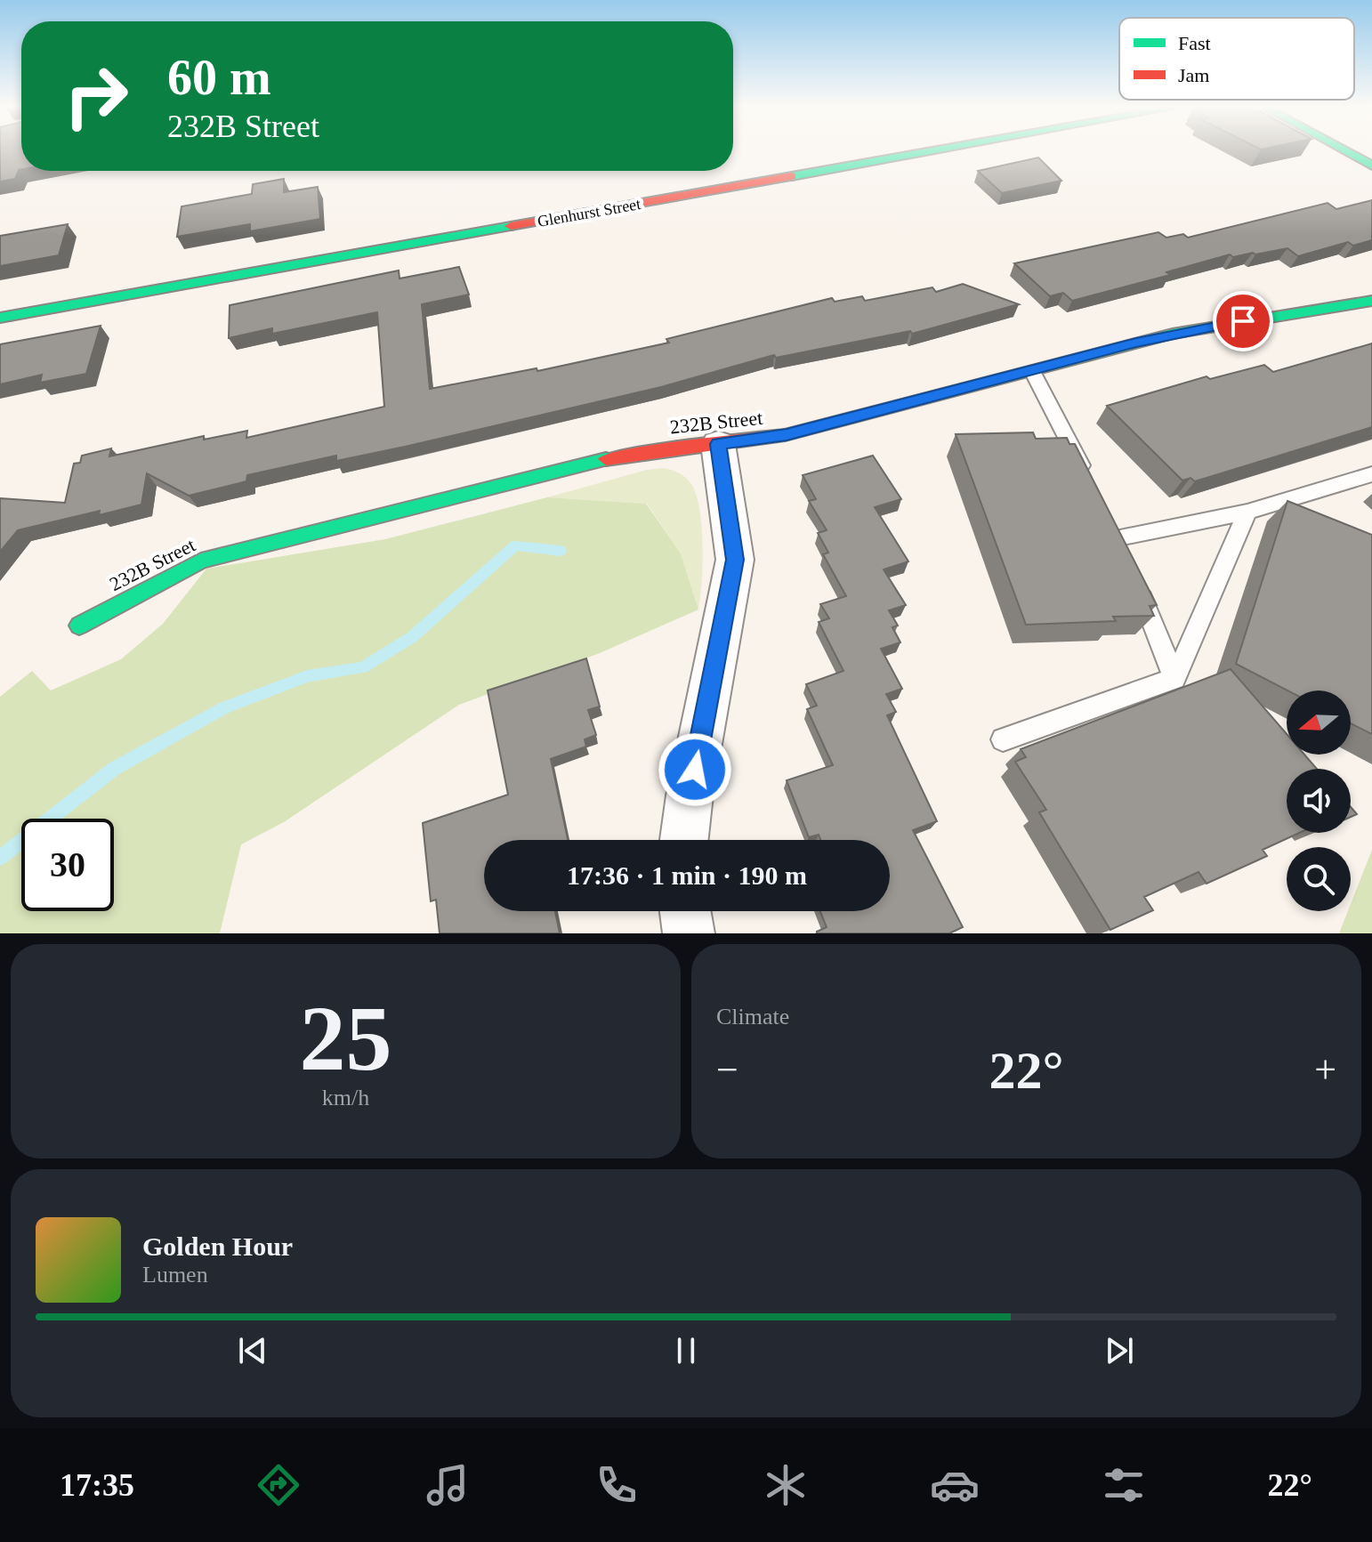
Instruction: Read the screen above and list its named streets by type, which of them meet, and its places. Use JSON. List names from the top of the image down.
{
  "streets": {
    "street": ["Glenhurst Street", "232B Street"]
  },
  "legend": ["Fast", "Jam"],
  "north": "left",
  "page": {
    "turn": ["60 m", "232B Street"],
    "limit": "30",
    "trip": "17:36 · 1 min · 190 m",
    "tile": [
      ["25", "km/h"],
      "Climate"
    ],
    "heat": ["−", "22°", "+"],
    "song": ["Golden Hour", "Lumen"],
    "tabs": ["17:35", "22°"]
  }
}
